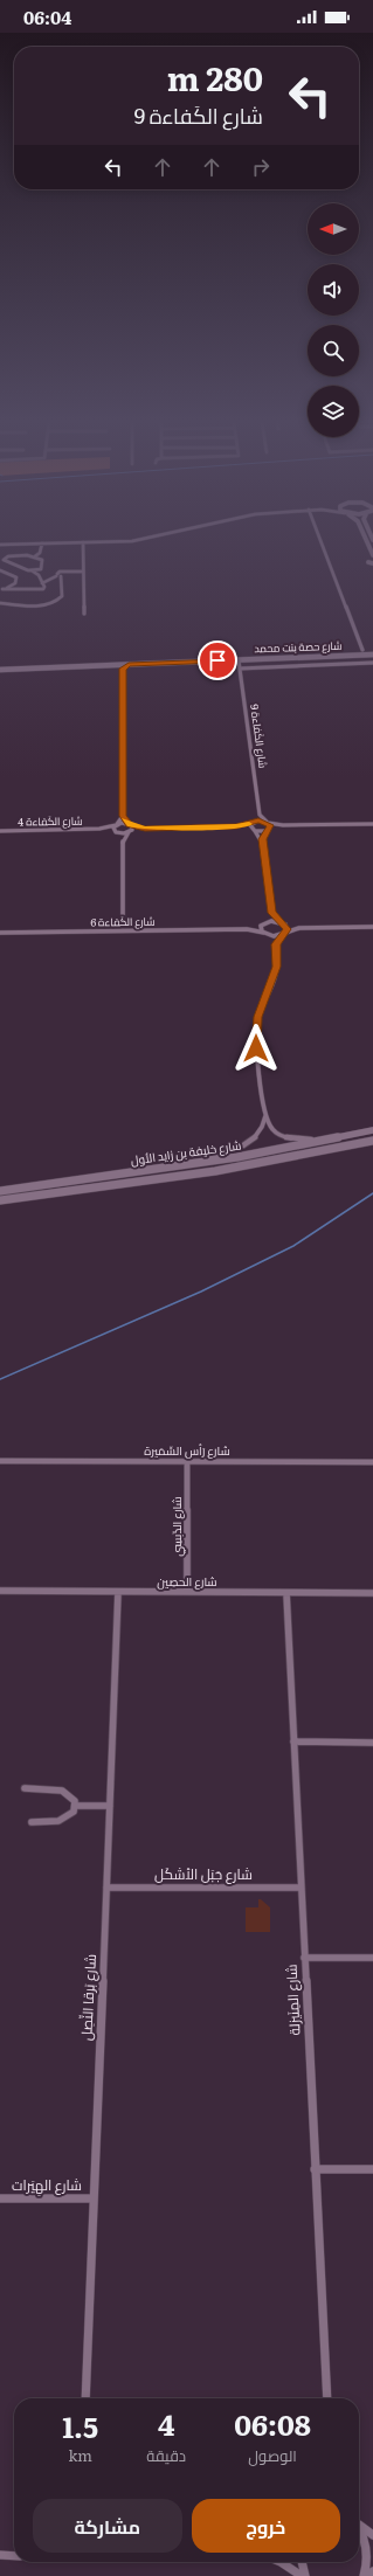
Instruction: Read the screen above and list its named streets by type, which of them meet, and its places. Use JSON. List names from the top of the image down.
{
  "streets": {
    "main road": ["شارع حصة بنت محمد", "شارع خليفة بن زايد الأول"],
    "street": [
      "شارع الكَفاءة 9",
      "شارع الكَفاءة 4",
      "شارع الكَفاءة 6",
      "شارع رَأس السِّمَيرة",
      "شارع الدِّبسِي",
      "شارع الحصِين",
      "شارع جَبَل الأشكَل",
      "شارع بَرقا النِّصِل",
      "شارع المِنَيزلة",
      "شارع الهِيَرات"
    ]
  },
  "crossings": [
    ["شارع حصة بنت محمد", "شارع الكَفاءة 9"],
    ["شارع رَأس السِّمَيرة", "شارع الدِّبسِي"],
    ["شارع الدِّبسِي", "شارع الحصِين"],
    ["شارع الحصِين", "شارع بَرقا النِّصِل"],
    ["شارع الحصِين", "شارع المِنَيزلة"],
    ["شارع جَبَل الأشكَل", "شارع بَرقا النِّصِل"],
    ["شارع جَبَل الأشكَل", "شارع المِنَيزلة"],
    ["شارع بَرقا النِّصِل", "شارع الهِيَرات"]
  ],
  "north": "left",
  "page": {
    "status": "06:04",
    "turn": ["280 m", "شارع الكَفاءة 9"],
    "eta": [
      "06:08",
      "الوصول",
      "4",
      "دقيقة",
      "1.5",
      "km"
    ],
    "buttons": ["خروج", "مشاركة"]
  }
}
